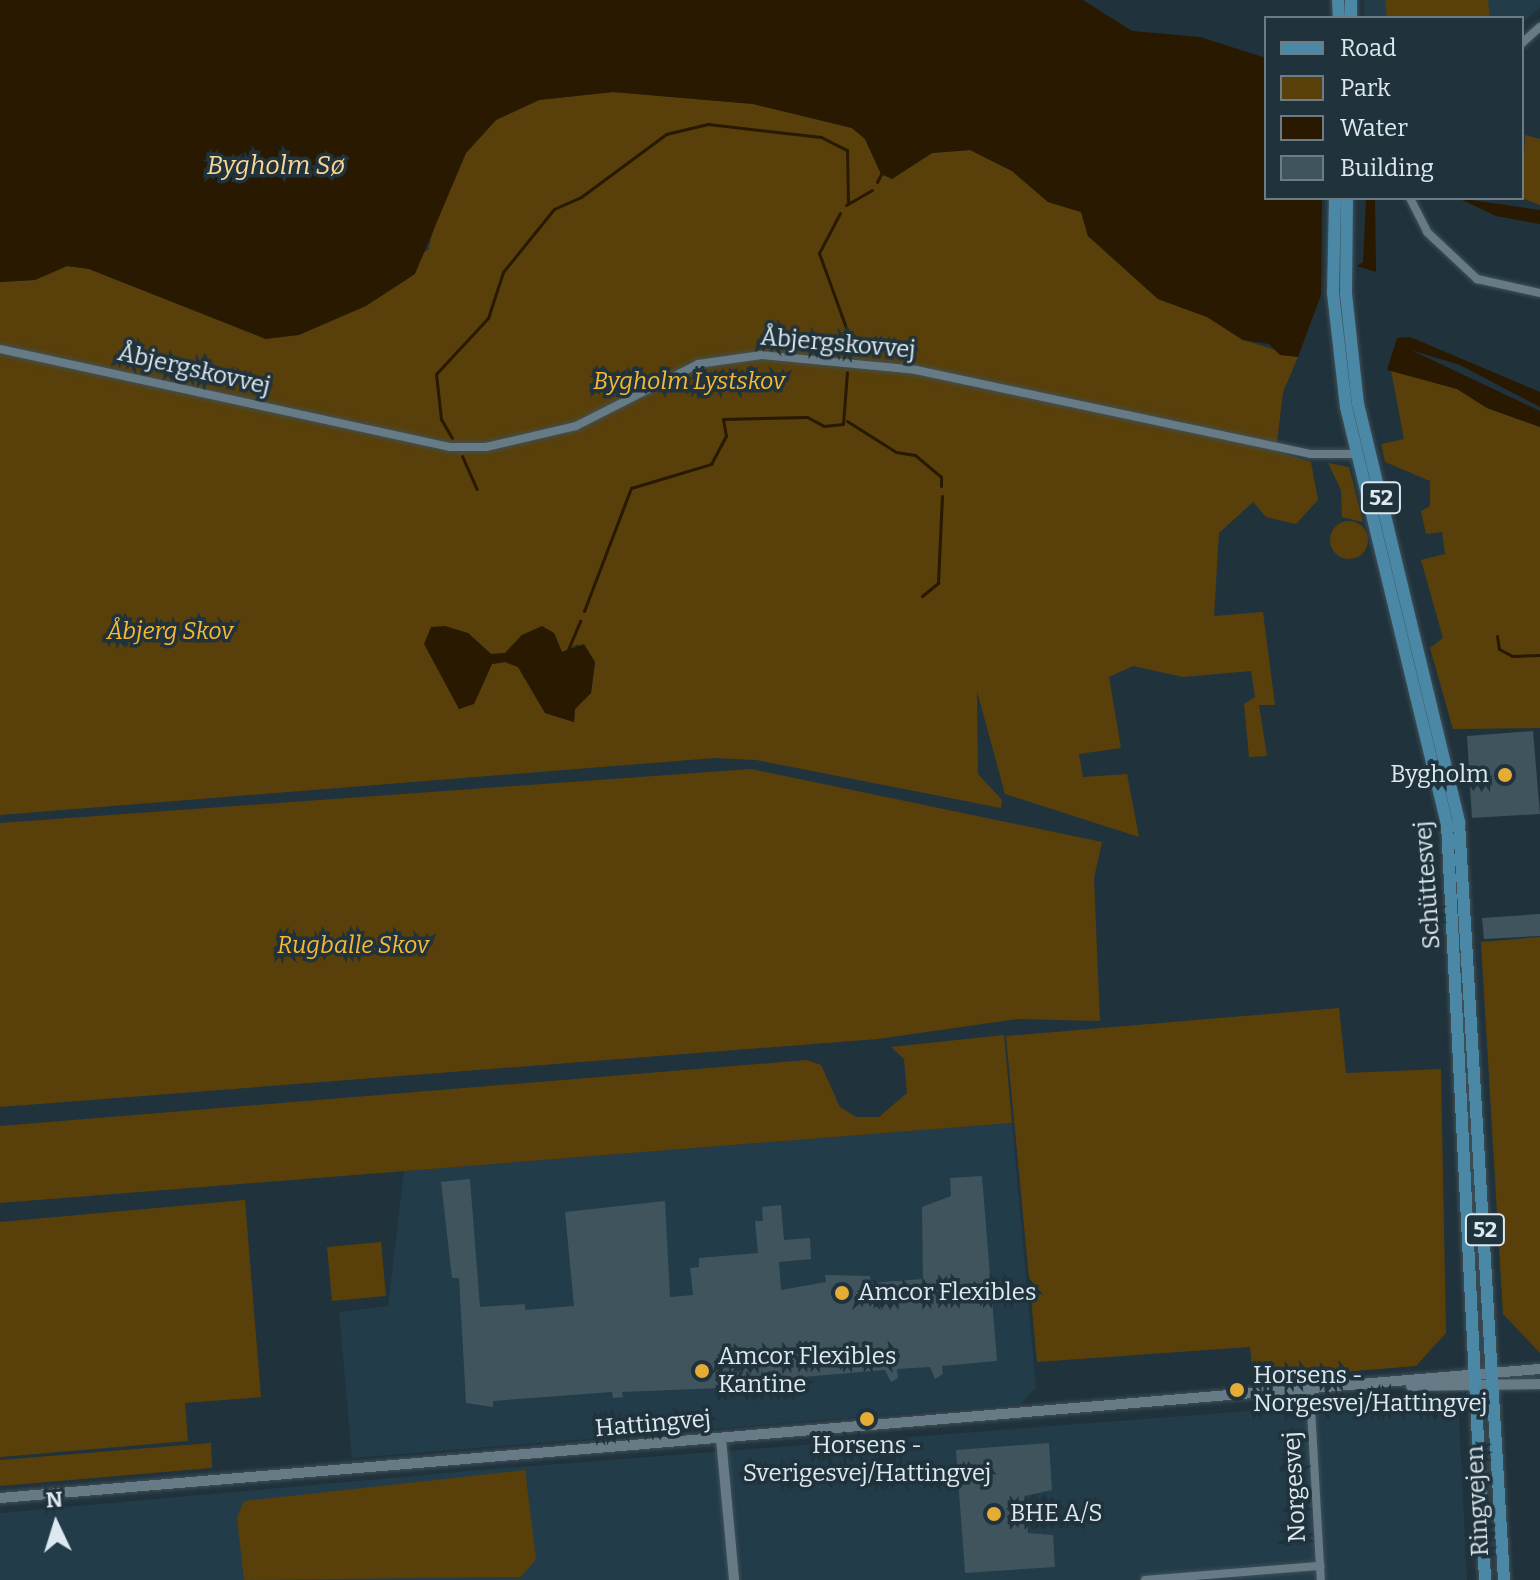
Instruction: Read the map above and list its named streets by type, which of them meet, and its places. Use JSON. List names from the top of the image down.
{
  "streets": {
    "main road": ["52", "Schüttesvej", "Ringvejen"],
    "street": ["Åbjergskovvej", "Hattingvej", "Norgesvej"]
  },
  "crossings": [
    ["Åbjergskovvej", "Schüttesvej"],
    ["Schüttesvej", "Hattingvej"],
    ["Schüttesvej", "Ringvejen"],
    ["Hattingvej", "Norgesvej"],
    ["Hattingvej", "Ringvejen"]
  ],
  "water": ["Bygholm Sø"],
  "parks": ["Bygholm Lystskov", "Åbjerg Skov", "Rugballe Skov"],
  "places": [
    "Bygholm",
    "Amcor Flexibles",
    "Amcor Flexibles Kantine",
    "Horsens - Norgesvej/Hattingvej",
    "Horsens - Sverigesvej/Hattingvej",
    "BHE A/S"
  ],
  "legend": [
    "Road",
    "Park",
    "Water",
    "Building"
  ],
  "north": "top"
}
